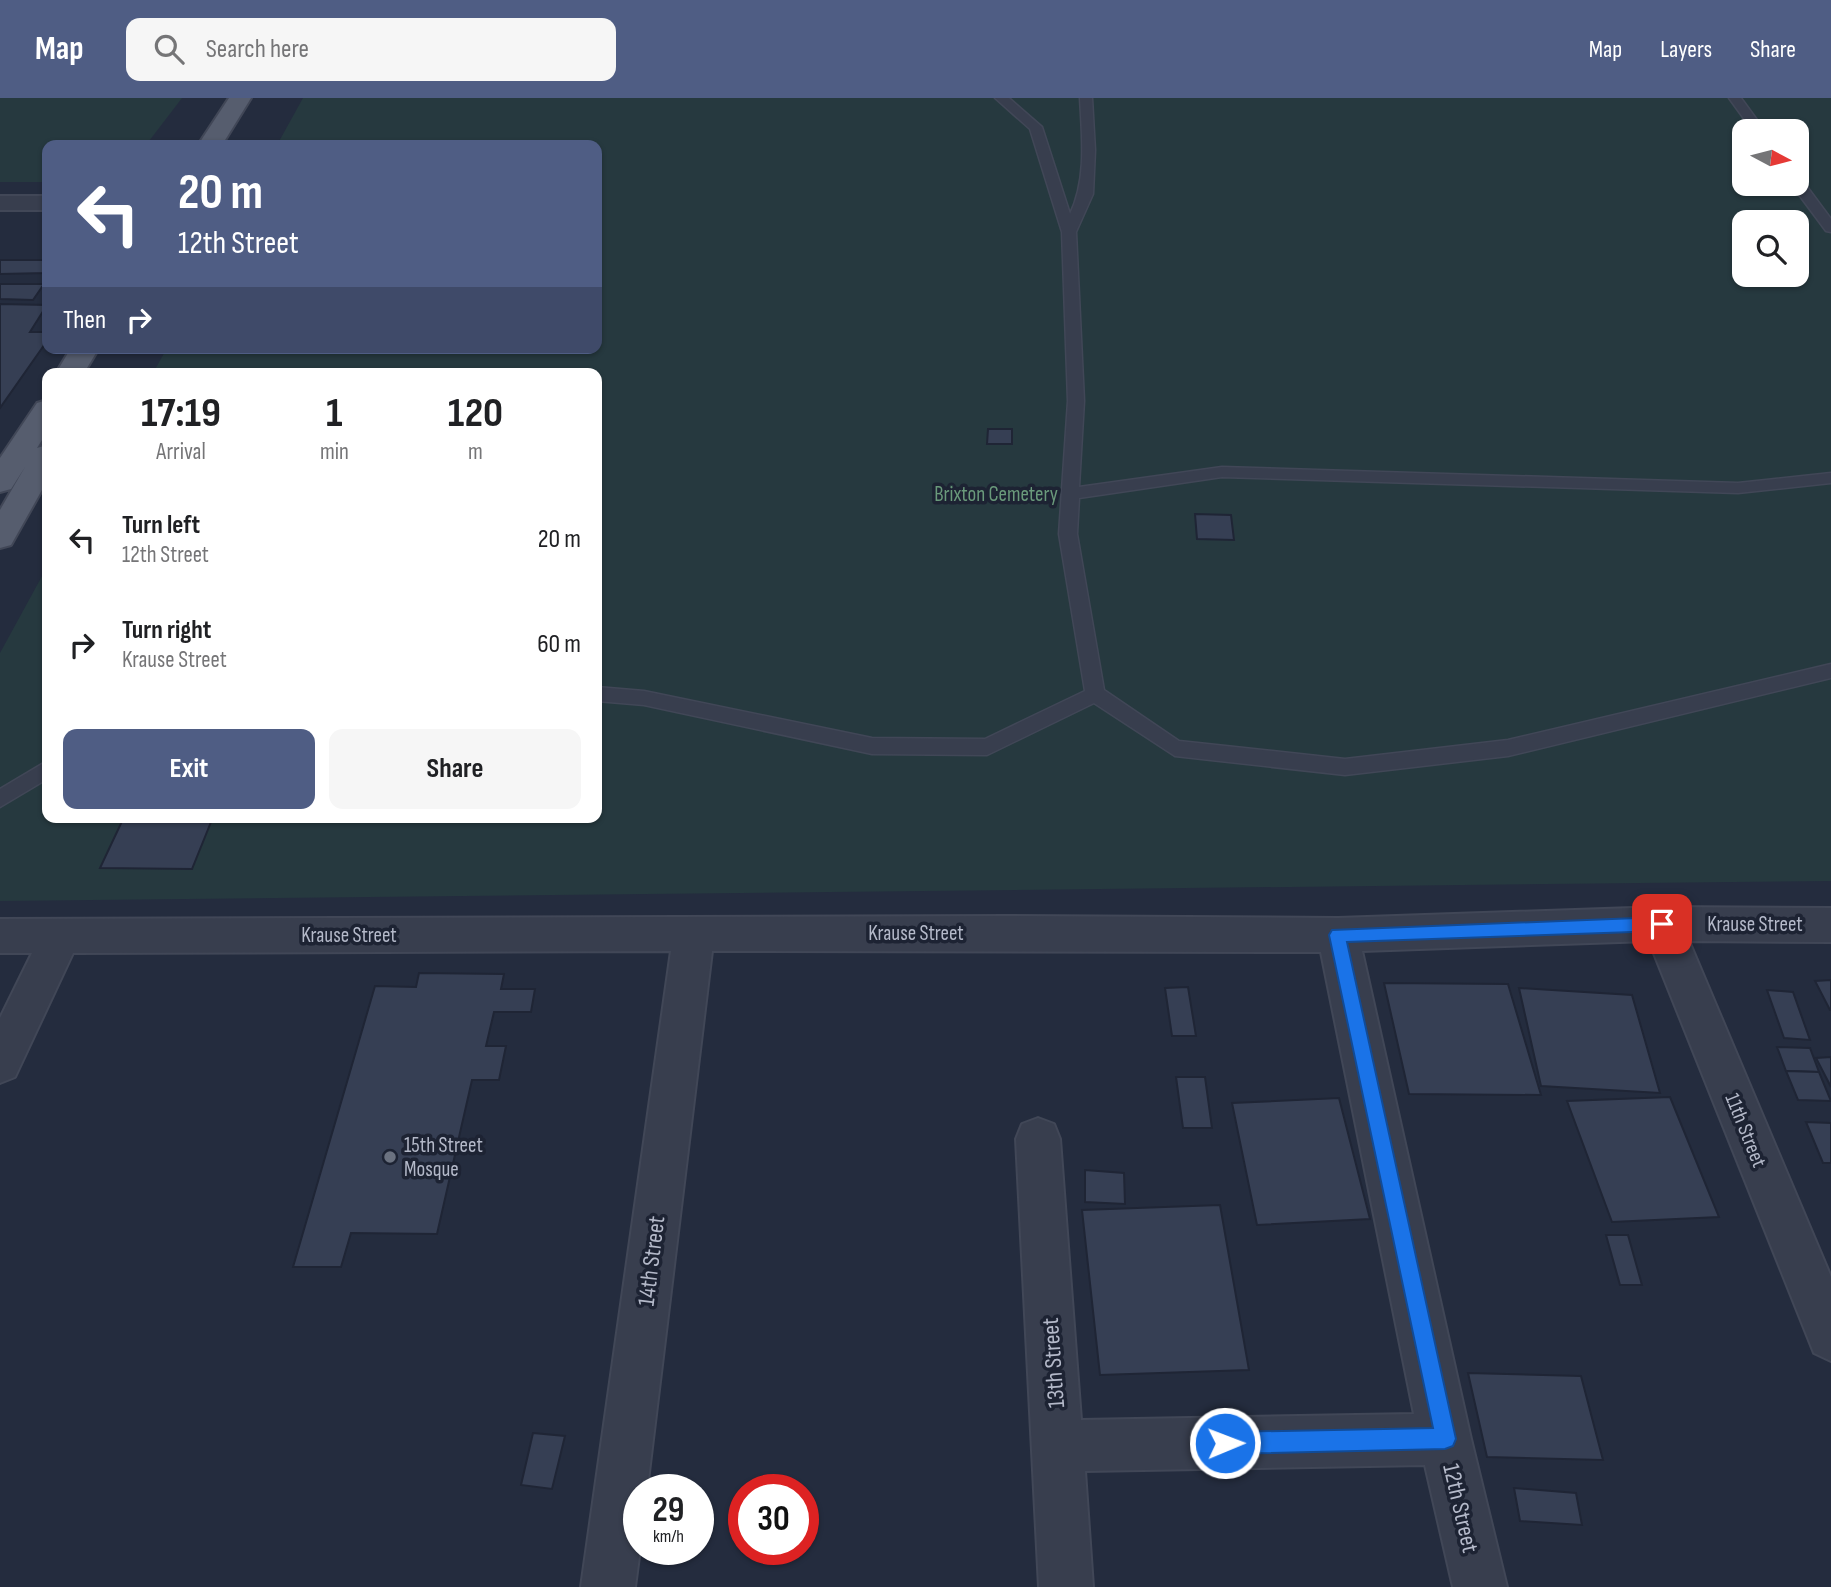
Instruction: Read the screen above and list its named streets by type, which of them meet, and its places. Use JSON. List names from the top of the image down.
{
  "streets": {
    "street": [
      "Krause Street",
      "11th Street",
      "14th Street",
      "13th Street",
      "12th Street"
    ]
  },
  "crossings": [
    ["Krause Street", "11th Street"],
    ["Krause Street", "14th Street"],
    ["Krause Street", "12th Street"]
  ],
  "parks": ["Brixton Cemetery"],
  "places": ["15th Street Mosque"],
  "north": "right",
  "page": {
    "header": "Map",
    "search": "Search here",
    "nav": ["Map", "Layers", "Share"],
    "turn": ["20 m", "12th Street"],
    "then": "Then",
    "eta": [
      "17:19",
      "Arrival",
      "1",
      "min",
      "120",
      "m"
    ],
    "list": [
      {
        "name": "Turn left",
        "note": "12th Street",
        "value": "20 m"
      },
      {
        "name": "Turn right",
        "note": "Krause Street",
        "value": "60 m"
      }
    ],
    "buttons": ["Exit", "Share"],
    "speed": "29 km/h",
    "limit": "30"
  }
}
